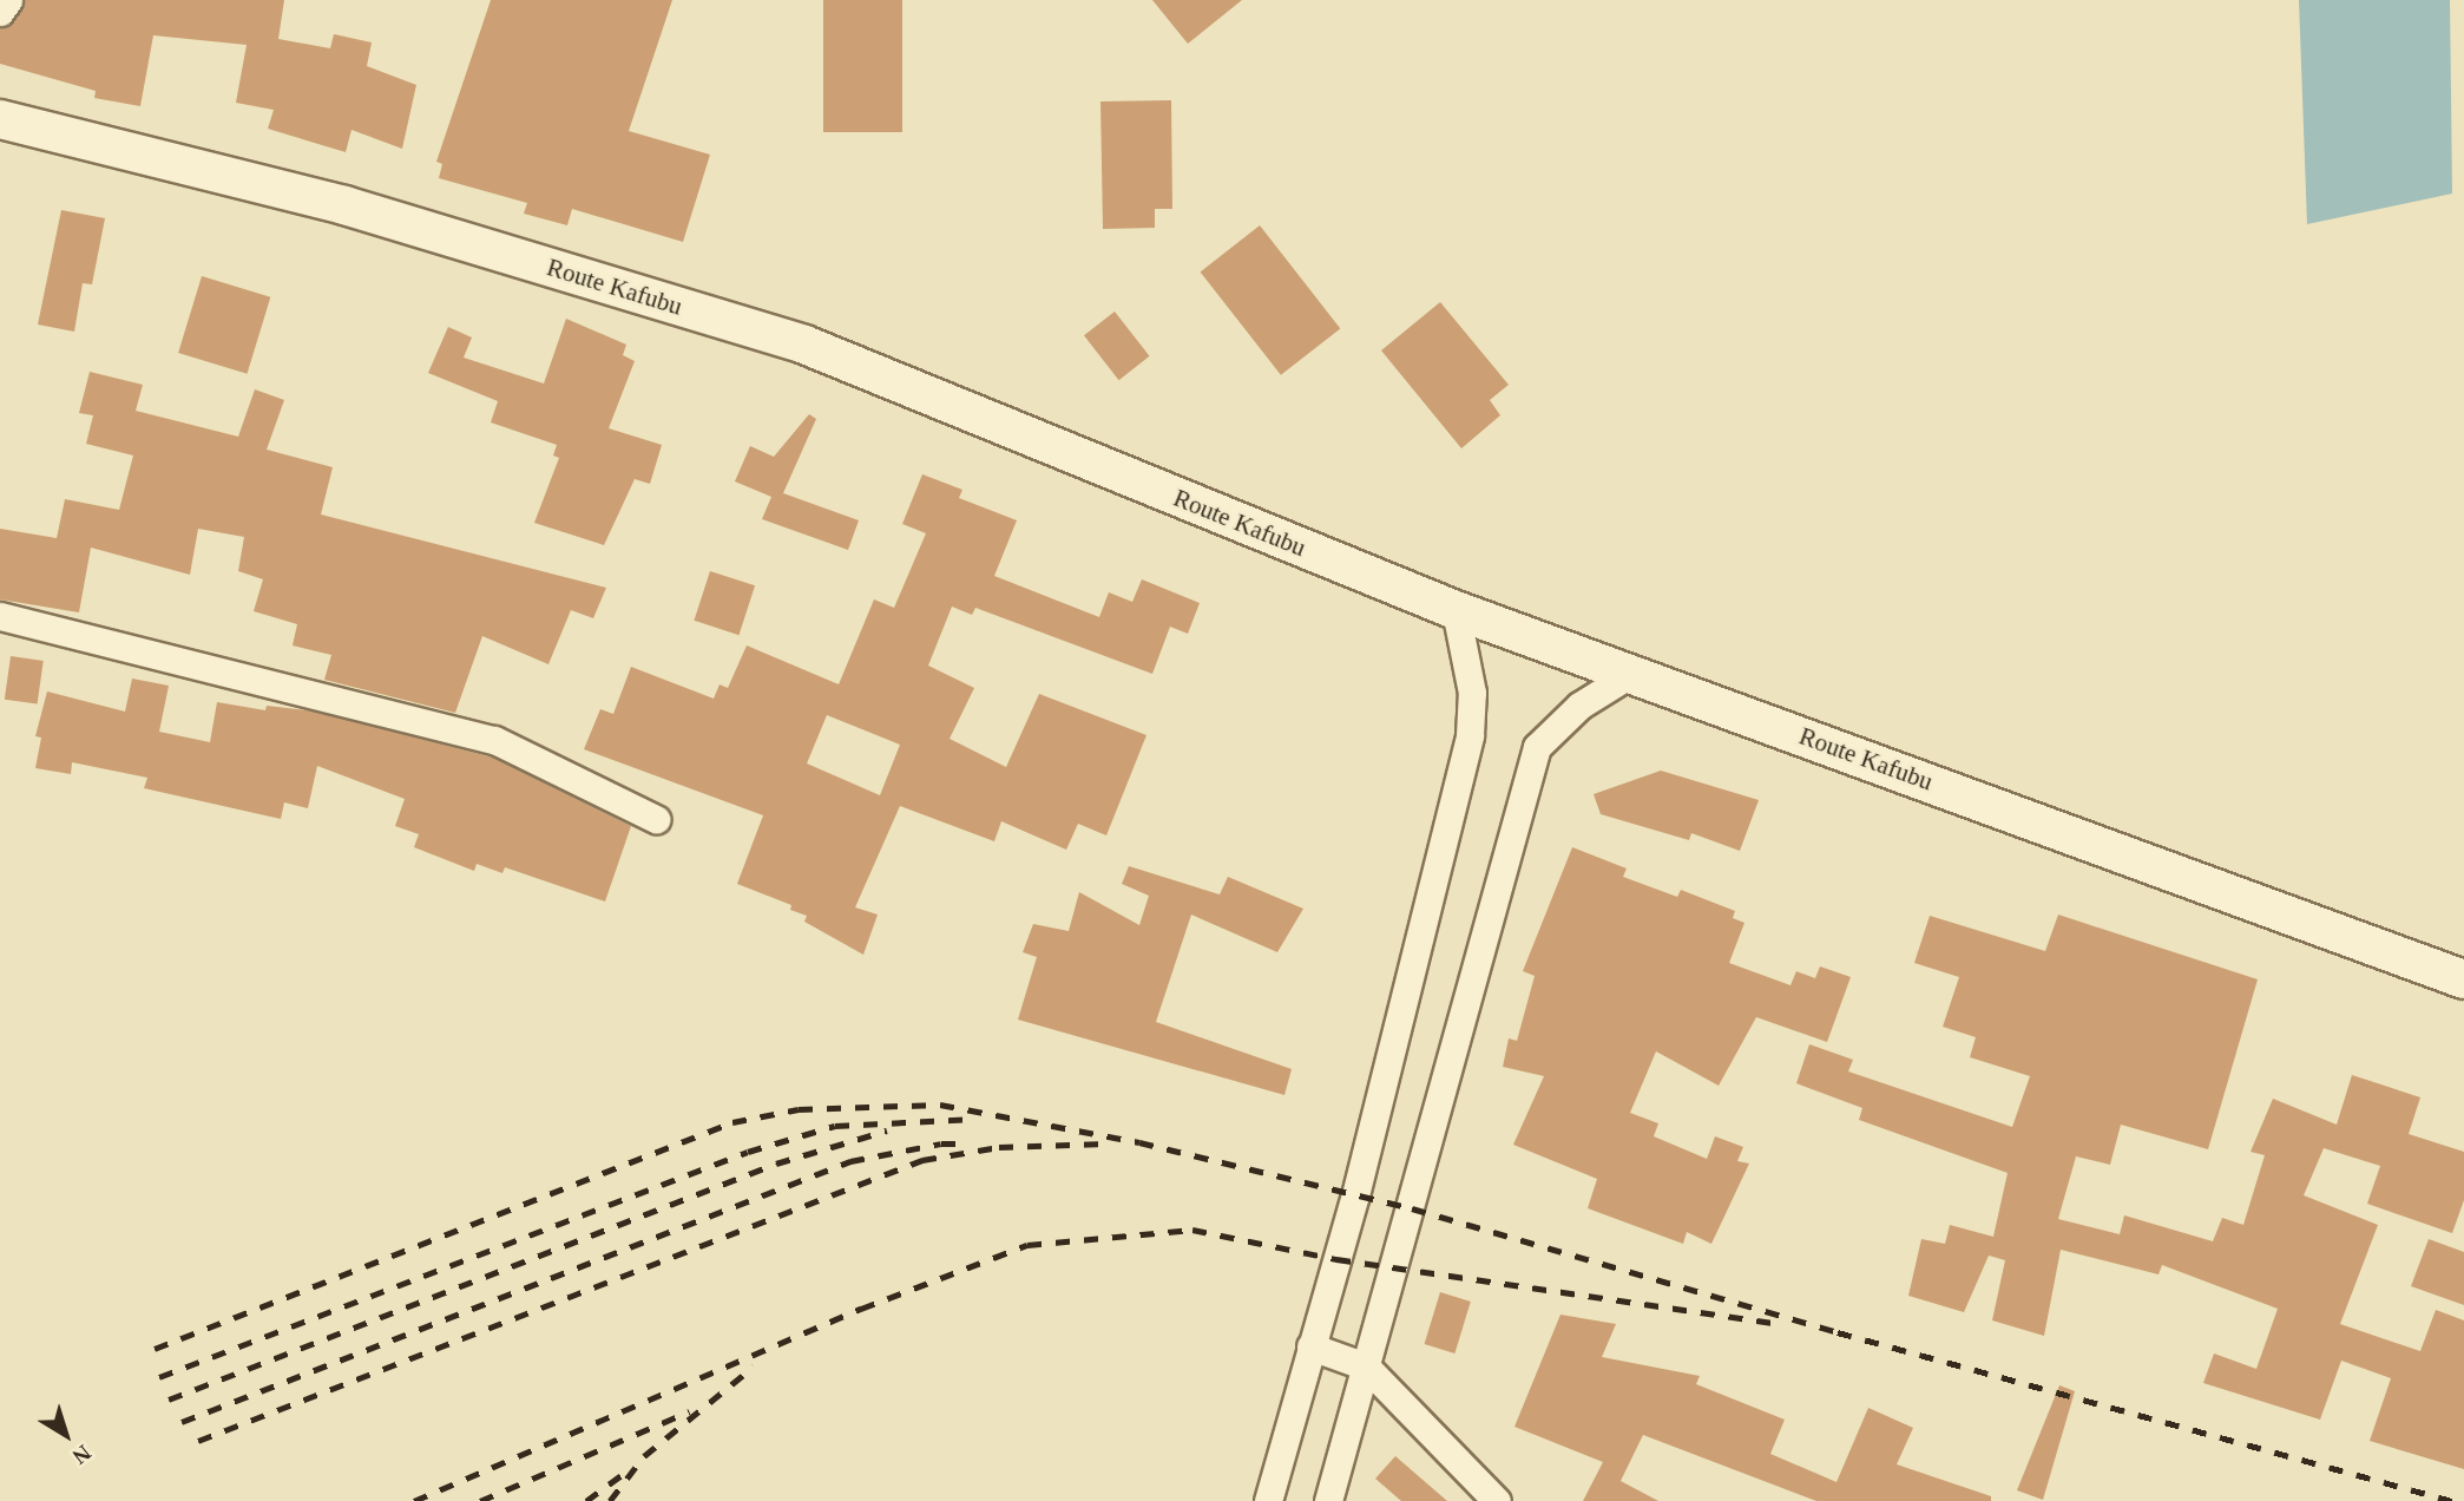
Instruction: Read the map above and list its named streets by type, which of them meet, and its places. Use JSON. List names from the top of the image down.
{
  "streets": {
    "main road": ["Route Kafubu"]
  },
  "north": "bottom right"
}
